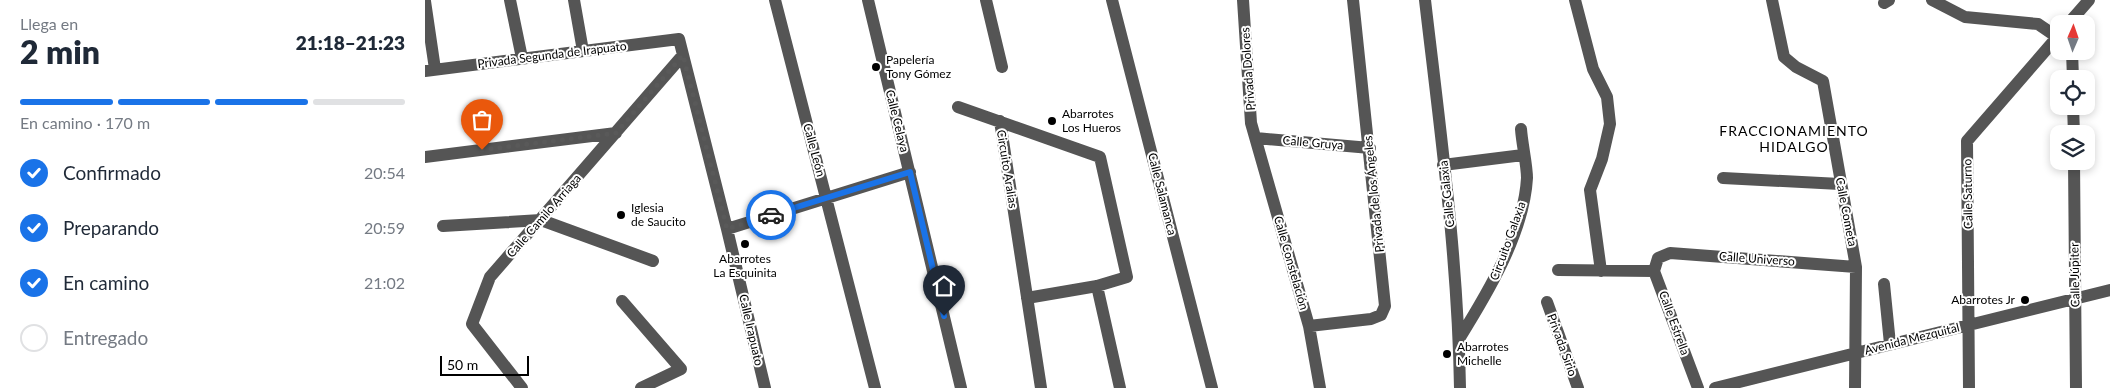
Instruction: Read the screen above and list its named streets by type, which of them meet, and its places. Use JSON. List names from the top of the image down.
{
  "streets": {
    "street": [
      "Privada Segunda de Irapuato",
      "Privada Dolores",
      "Calle Celaya",
      "Calle Gruya",
      "Calle León",
      "Circuito Aralias",
      "Calle Salamanca",
      "Privada de los Ángeles",
      "Calle Galaxia",
      "Calle Saturno",
      "Calle Cometa",
      "Calle Camilo Arriaga",
      "Circuito Galaxia",
      "Calle Universo",
      "Calle Constelación",
      "Calle Júpiter",
      "Calle Estrella",
      "Calle Irapuato",
      "Avenida Mezquital",
      "Privada Sirio"
    ]
  },
  "crossings": [
    ["Privada Segunda de Irapuato", "Calle Irapuato"],
    ["Privada Dolores", "Calle Gruya"],
    ["Privada Dolores", "Calle Constelación"],
    ["Calle Gruya", "Privada de los Ángeles"],
    ["Calle Gruya", "Calle Constelación"],
    ["Privada de los Ángeles", "Calle Constelación"],
    ["Calle Galaxia", "Circuito Galaxia"],
    ["Calle Saturno", "Avenida Mezquital"],
    ["Calle Cometa", "Calle Universo"],
    ["Calle Cometa", "Avenida Mezquital"],
    ["Calle Camilo Arriaga", "Calle Irapuato"],
    ["Calle Universo", "Calle Estrella"],
    ["Calle Júpiter", "Avenida Mezquital"]
  ],
  "districts": ["FRACCIONAMIENTO HIDALGO"],
  "places": [
    "Papelería Tony Gómez",
    "Abarrotes Los Hueros",
    "Iglesia de Saucito",
    "Abarrotes La Esquinita",
    "Abarrotes Jr",
    "Abarrotes Michelle"
  ],
  "scale_bar": "50 m",
  "north": "top",
  "page": {
    "heading": ["2 min", "Llega en", "21:18–21:23"],
    "bar": "En camino · 170 m",
    "list": [
      ["Confirmado", "20:54"],
      ["Preparando", "20:59"],
      ["En camino", "21:02"],
      "Entregado"
    ],
    "scale": "50 m"
  }
}
